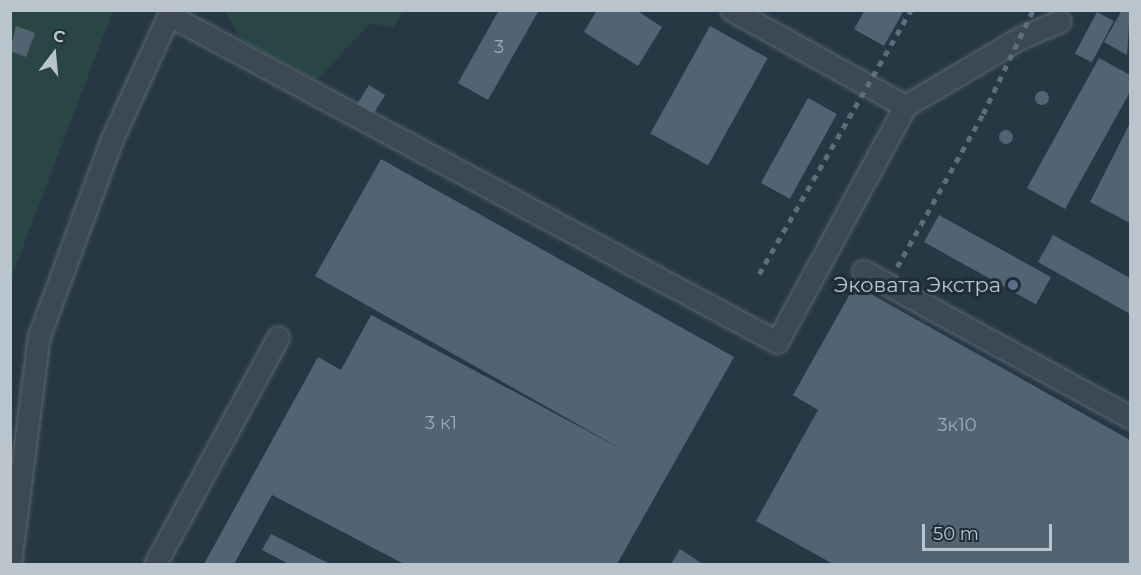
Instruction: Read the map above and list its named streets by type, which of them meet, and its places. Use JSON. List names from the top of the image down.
{
  "places": ["Эковата Экстра"],
  "house_numbers": ["3", "3 к1", "3к10"],
  "scale_bar": "50 m",
  "north": "top"
}
